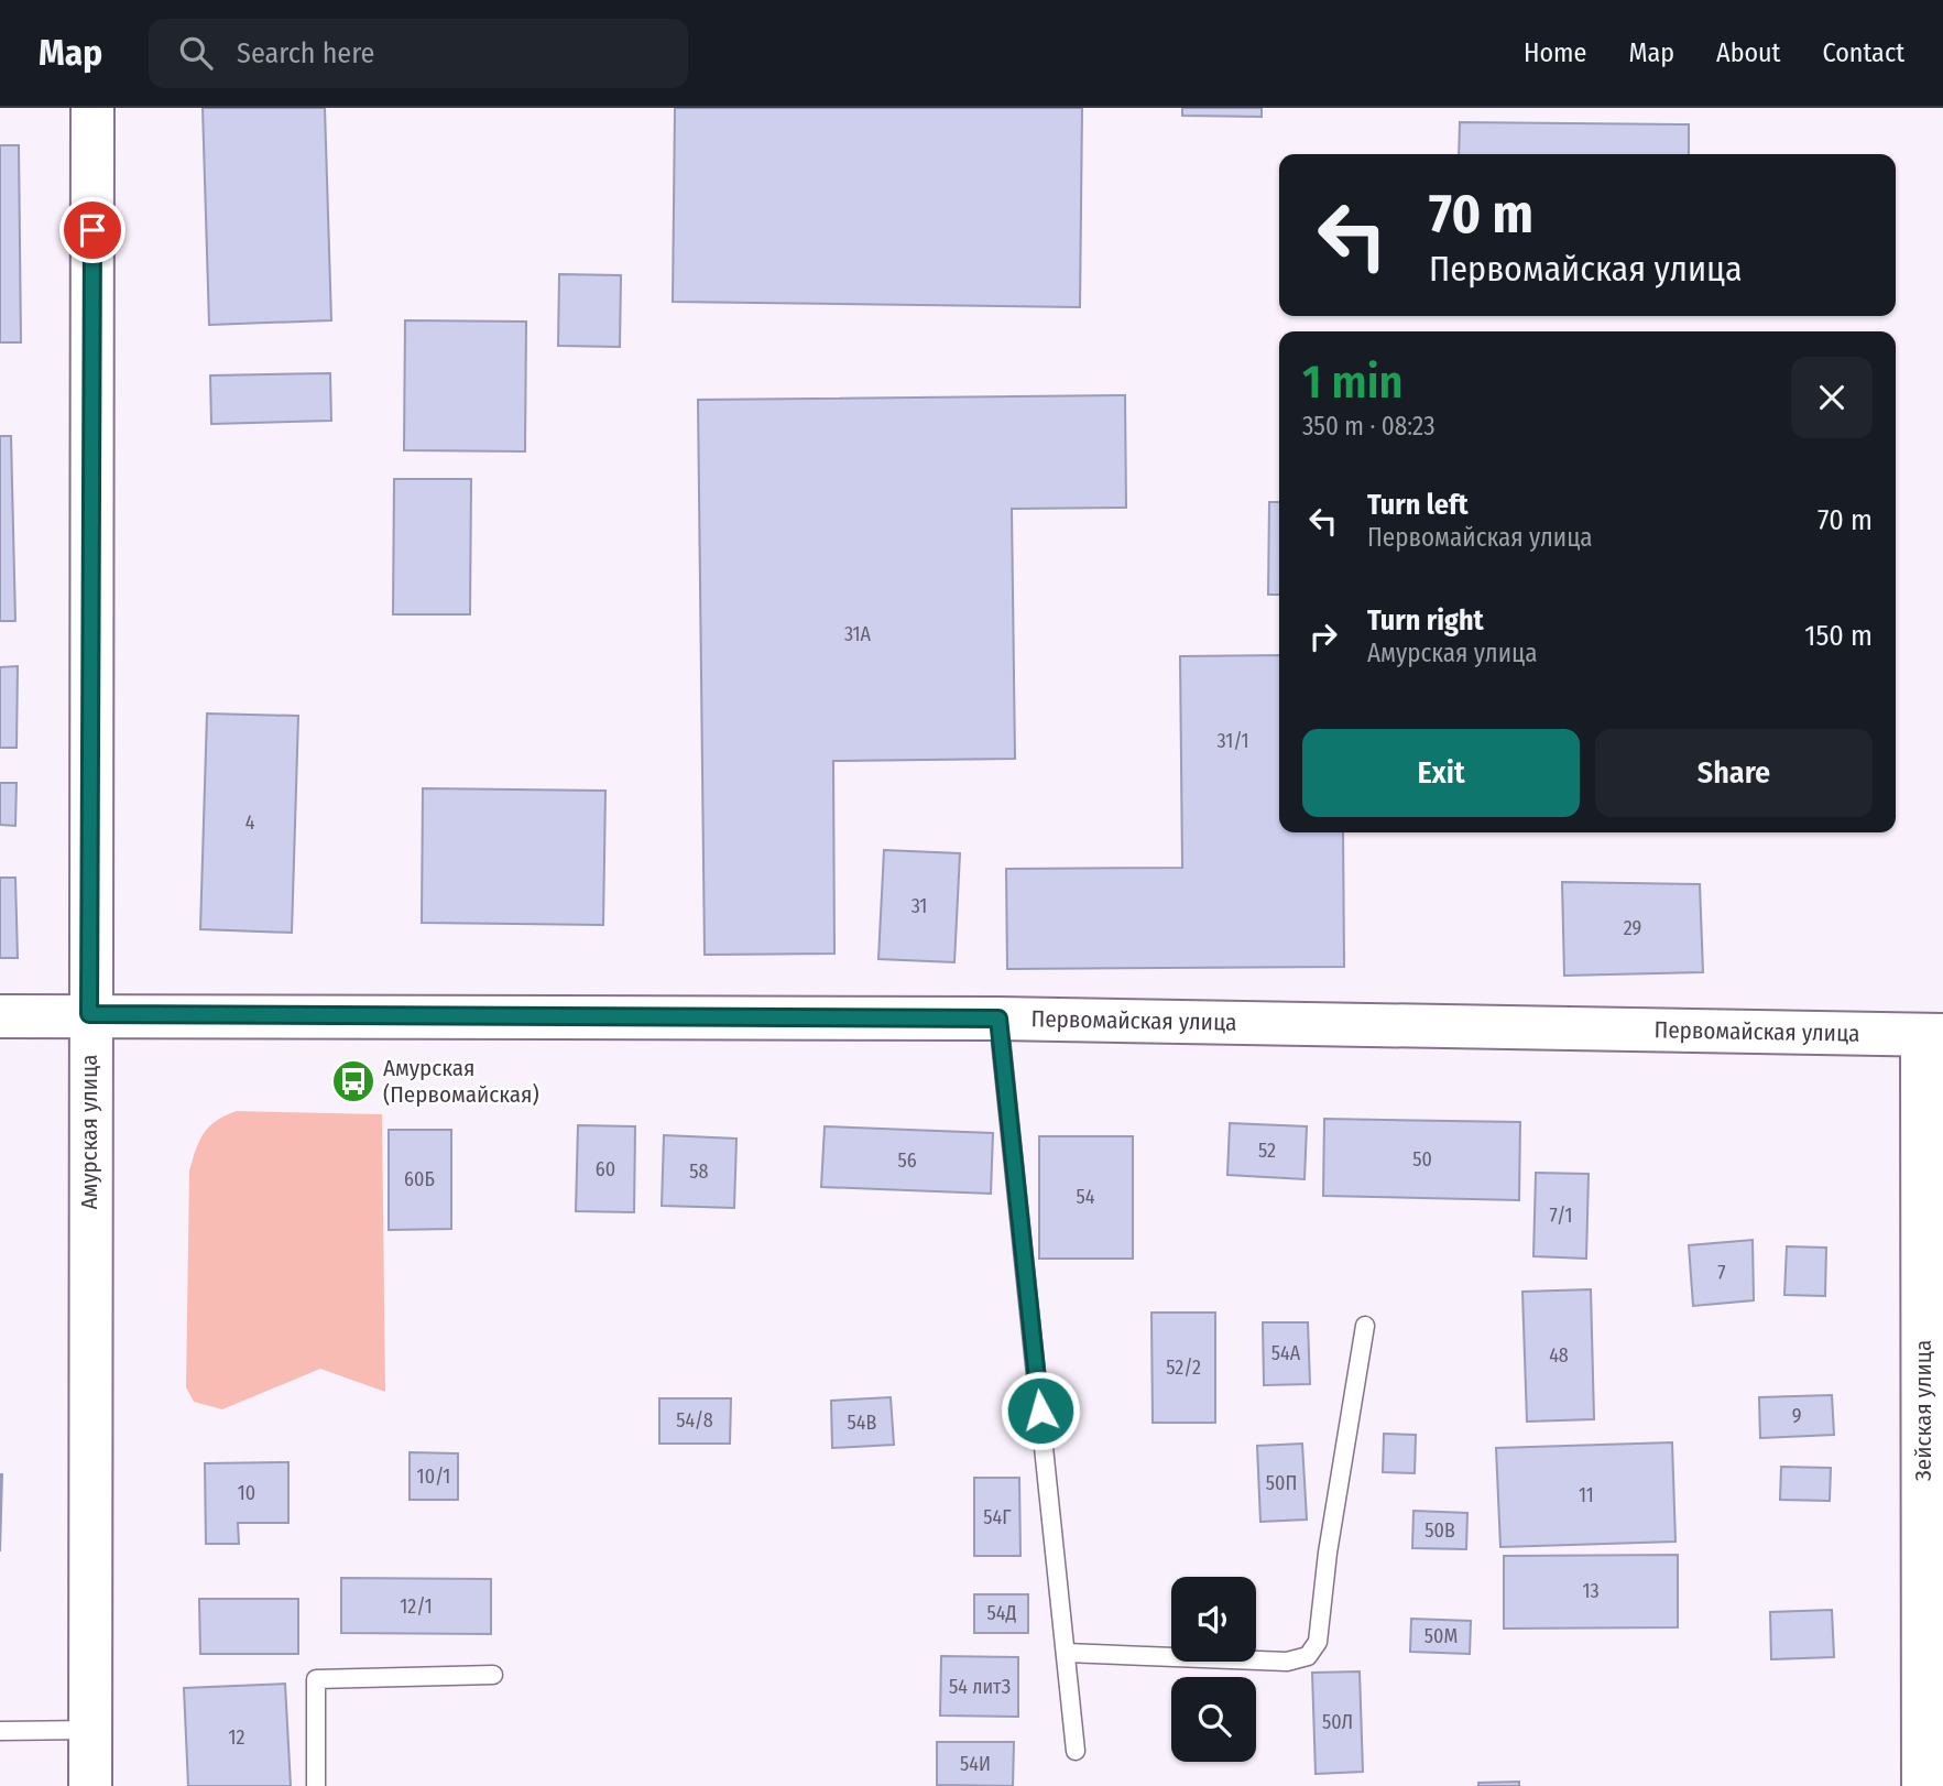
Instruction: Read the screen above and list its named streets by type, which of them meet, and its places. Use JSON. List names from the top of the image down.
{
  "streets": {
    "street": ["Первомайская улица", "Амурская улица", "Зейская улица"]
  },
  "crossings": [
    ["Первомайская улица", "Амурская улица"],
    ["Первомайская улица", "Зейская улица"]
  ],
  "places": {
    "bus stop": ["Амурская (Первомайская)"]
  },
  "house_numbers": [
    "31А",
    "31/1",
    "4",
    "31",
    "29",
    "52",
    "50",
    "56",
    "60",
    "58",
    "60Б",
    "54",
    "7/1",
    "7",
    "54А",
    "48",
    "52/2",
    "9",
    "54/8",
    "54В",
    "10/1",
    "50П",
    "10",
    "11",
    "54Г",
    "50В",
    "13",
    "12/1",
    "54Д",
    "50М",
    "54 литЗ",
    "50Л",
    "12",
    "54И"
  ],
  "page": {
    "header": "Map",
    "search": "Search here",
    "nav": [
      "Home",
      "Map",
      "About",
      "Contact"
    ],
    "turn": ["70 m", "Первомайская улица"],
    "heading": ["1 min", "350 m · 08:23"],
    "list": [
      {
        "name": "Turn left",
        "note": "Первомайская улица",
        "value": "70 m"
      },
      {
        "name": "Turn right",
        "note": "Амурская улица",
        "value": "150 m"
      }
    ],
    "buttons": ["Exit", "Share"]
  }
}
